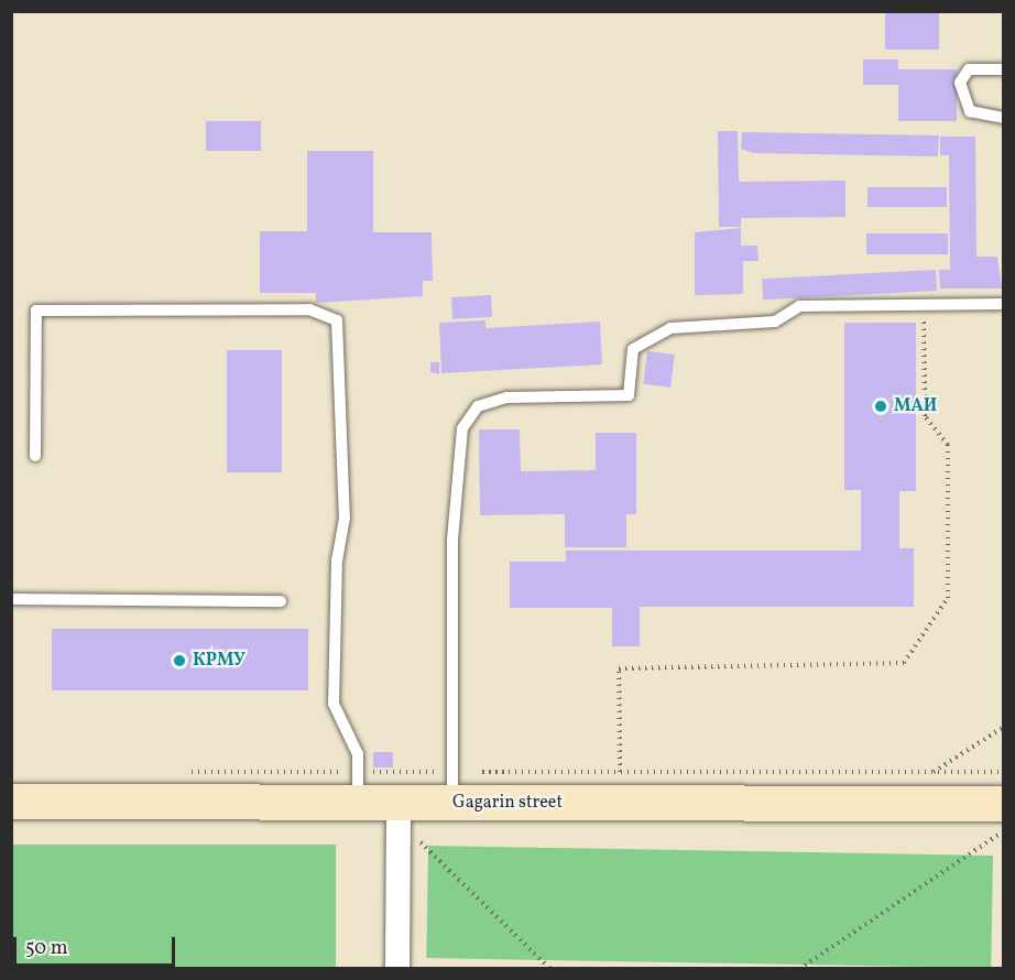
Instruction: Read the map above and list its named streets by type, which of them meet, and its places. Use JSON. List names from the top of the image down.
{
  "streets": {
    "main road": ["Gagarin street"]
  },
  "places": ["МАИ", "КРМУ"],
  "scale_bar": "50 m"
}
